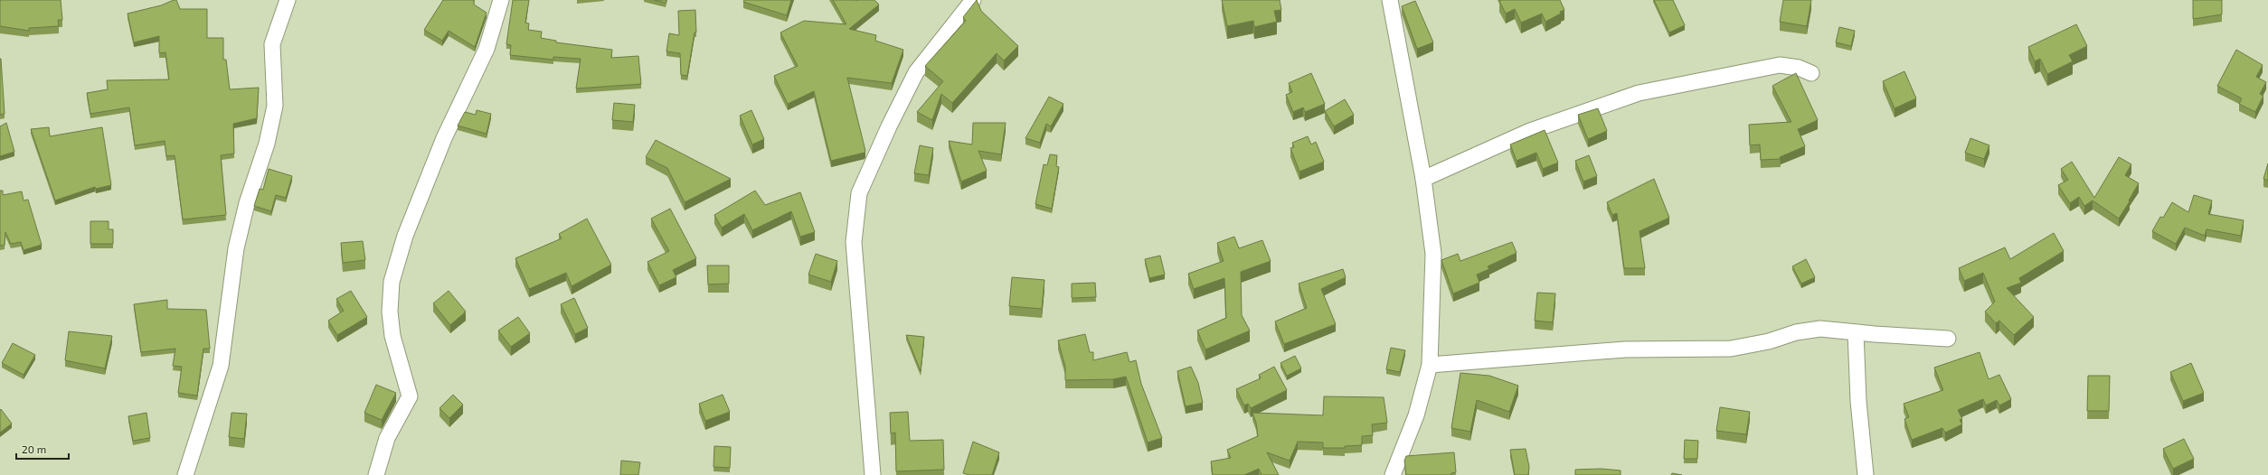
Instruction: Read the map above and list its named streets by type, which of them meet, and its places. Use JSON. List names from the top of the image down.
{
  "scale_bar": "20 m"
}
